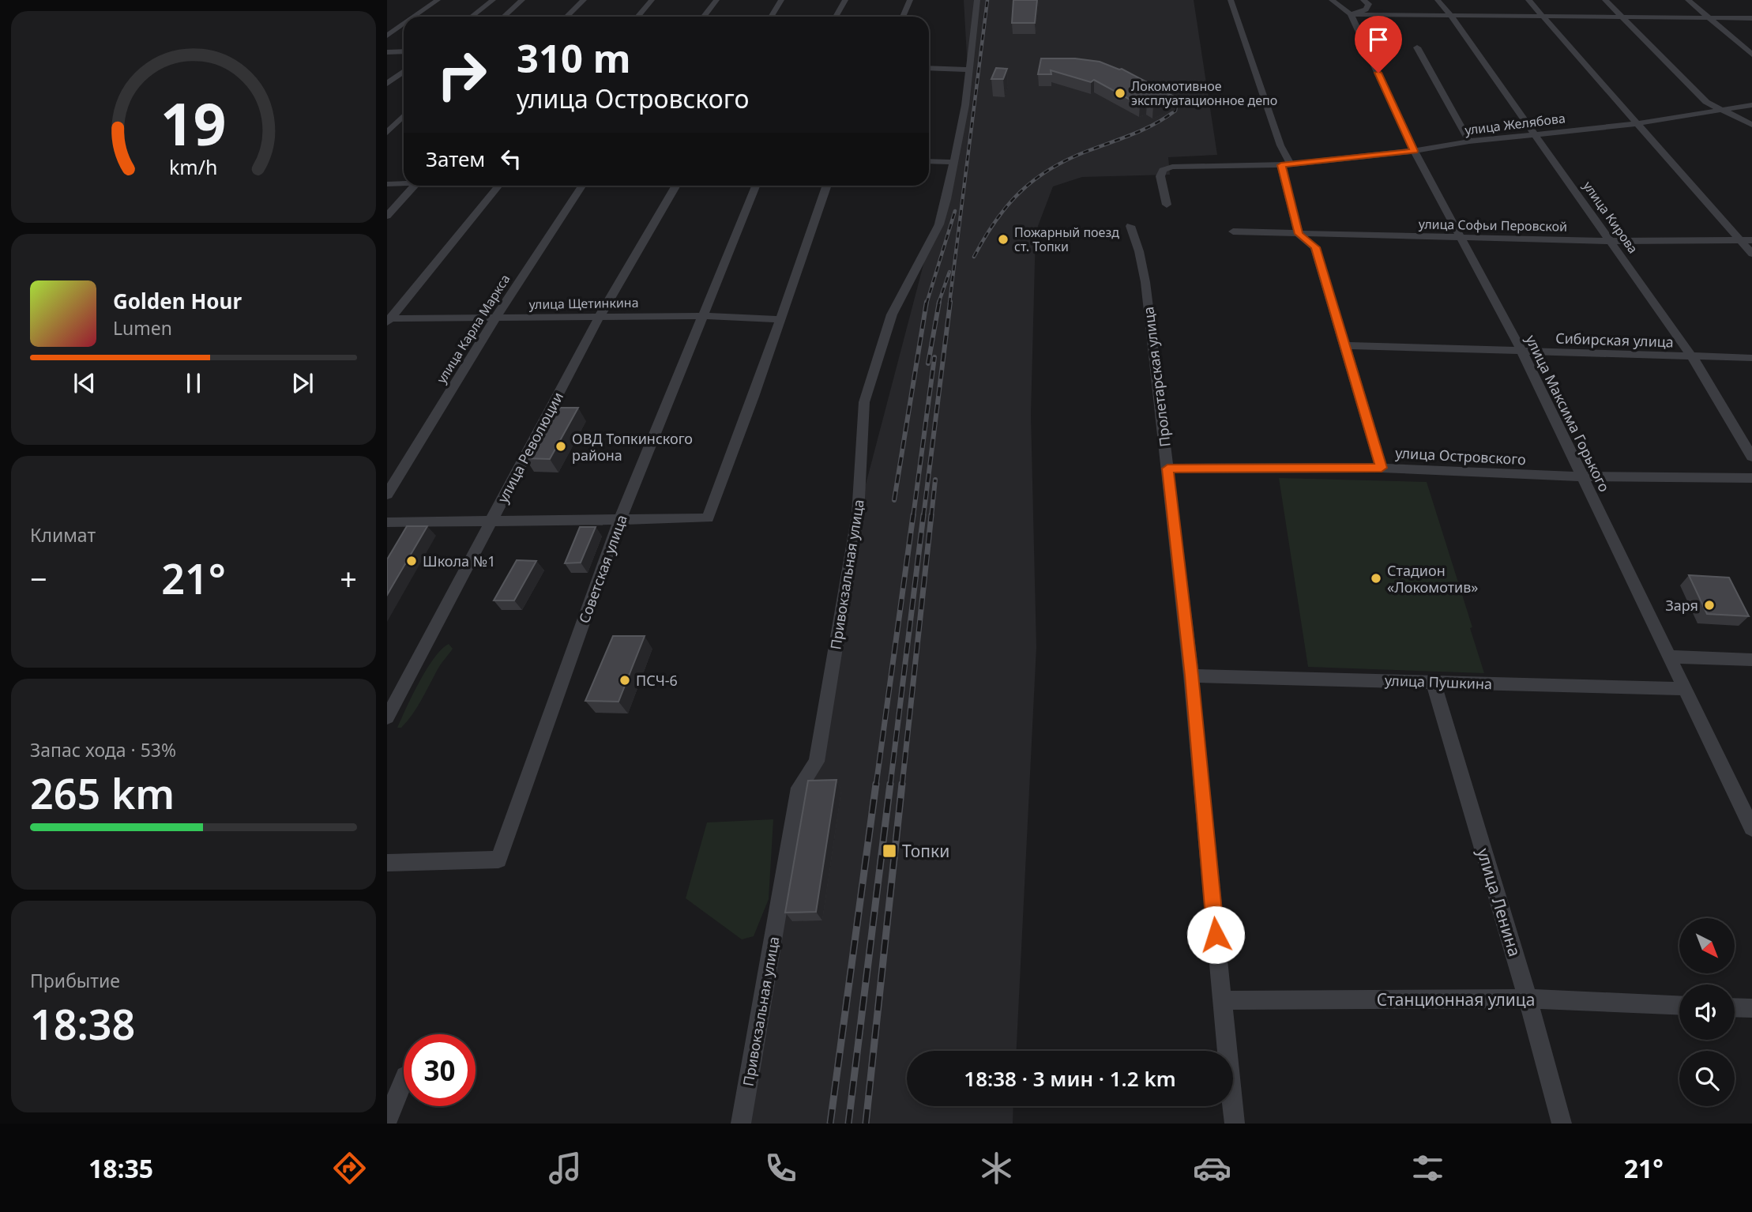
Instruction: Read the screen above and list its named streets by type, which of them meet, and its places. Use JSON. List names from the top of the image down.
{
  "streets": {
    "street": [
      "улица Желябова",
      "улица Кирова",
      "улица Софьи Перовской",
      "улица Щетинкина",
      "улица Карла Маркса",
      "Сибирская улица",
      "Пролетарская улица",
      "улица Максима Горького",
      "улица Революции",
      "улица Островского",
      "Советская улица",
      "Привокзальная улица",
      "улица Пушкина",
      "улица Ленина",
      "Станционная улица"
    ]
  },
  "crossings": [
    ["улица Желябова", "улица Кирова"],
    ["улица Желябова", "улица Максима Горького"],
    ["улица Кирова", "улица Софьи Перовской"],
    ["улица Кирова", "Сибирская улица"],
    ["улица Софьи Перовской", "улица Максима Горького"],
    ["улица Щетинкина", "улица Карла Маркса"],
    ["улица Щетинкина", "улица Революции"],
    ["улица Щетинкина", "Советская улица"],
    ["Сибирская улица", "улица Максима Горького"],
    ["Пролетарская улица", "улица Островского"],
    ["Пролетарская улица", "улица Пушкина"],
    ["Пролетарская улица", "Станционная улица"],
    ["улица Максима Горького", "улица Островского"],
    ["улица Максима Горького", "улица Пушкина"],
    ["улица Пушкина", "улица Ленина"],
    ["улица Ленина", "Станционная улица"]
  ],
  "places": {
    "other": [
      "Локомотивное эксплуатационное депо",
      "Пожарный поезд ст. Топки",
      "ОВД Топкинского района",
      "Школа №1",
      "Стадион «Локомотив»",
      "Заря",
      "ПСЧ-6"
    ],
    "transit": ["Топки"]
  },
  "north": "bottom right",
  "page": {
    "turn": ["310 m", "улица Островского"],
    "then": "Затем",
    "song": ["Golden Hour", "Lumen"],
    "tile": [
      "Климат",
      ["Запас хода · 53%", "265 km"],
      ["Прибытие", "18:38"]
    ],
    "heat": ["−", "21°", "+"],
    "limit": "30",
    "trip": "18:38 · 3 мин · 1.2 km",
    "tabs": ["18:35", "21°"],
    "gauge": ["19", "km/h"]
  }
}
